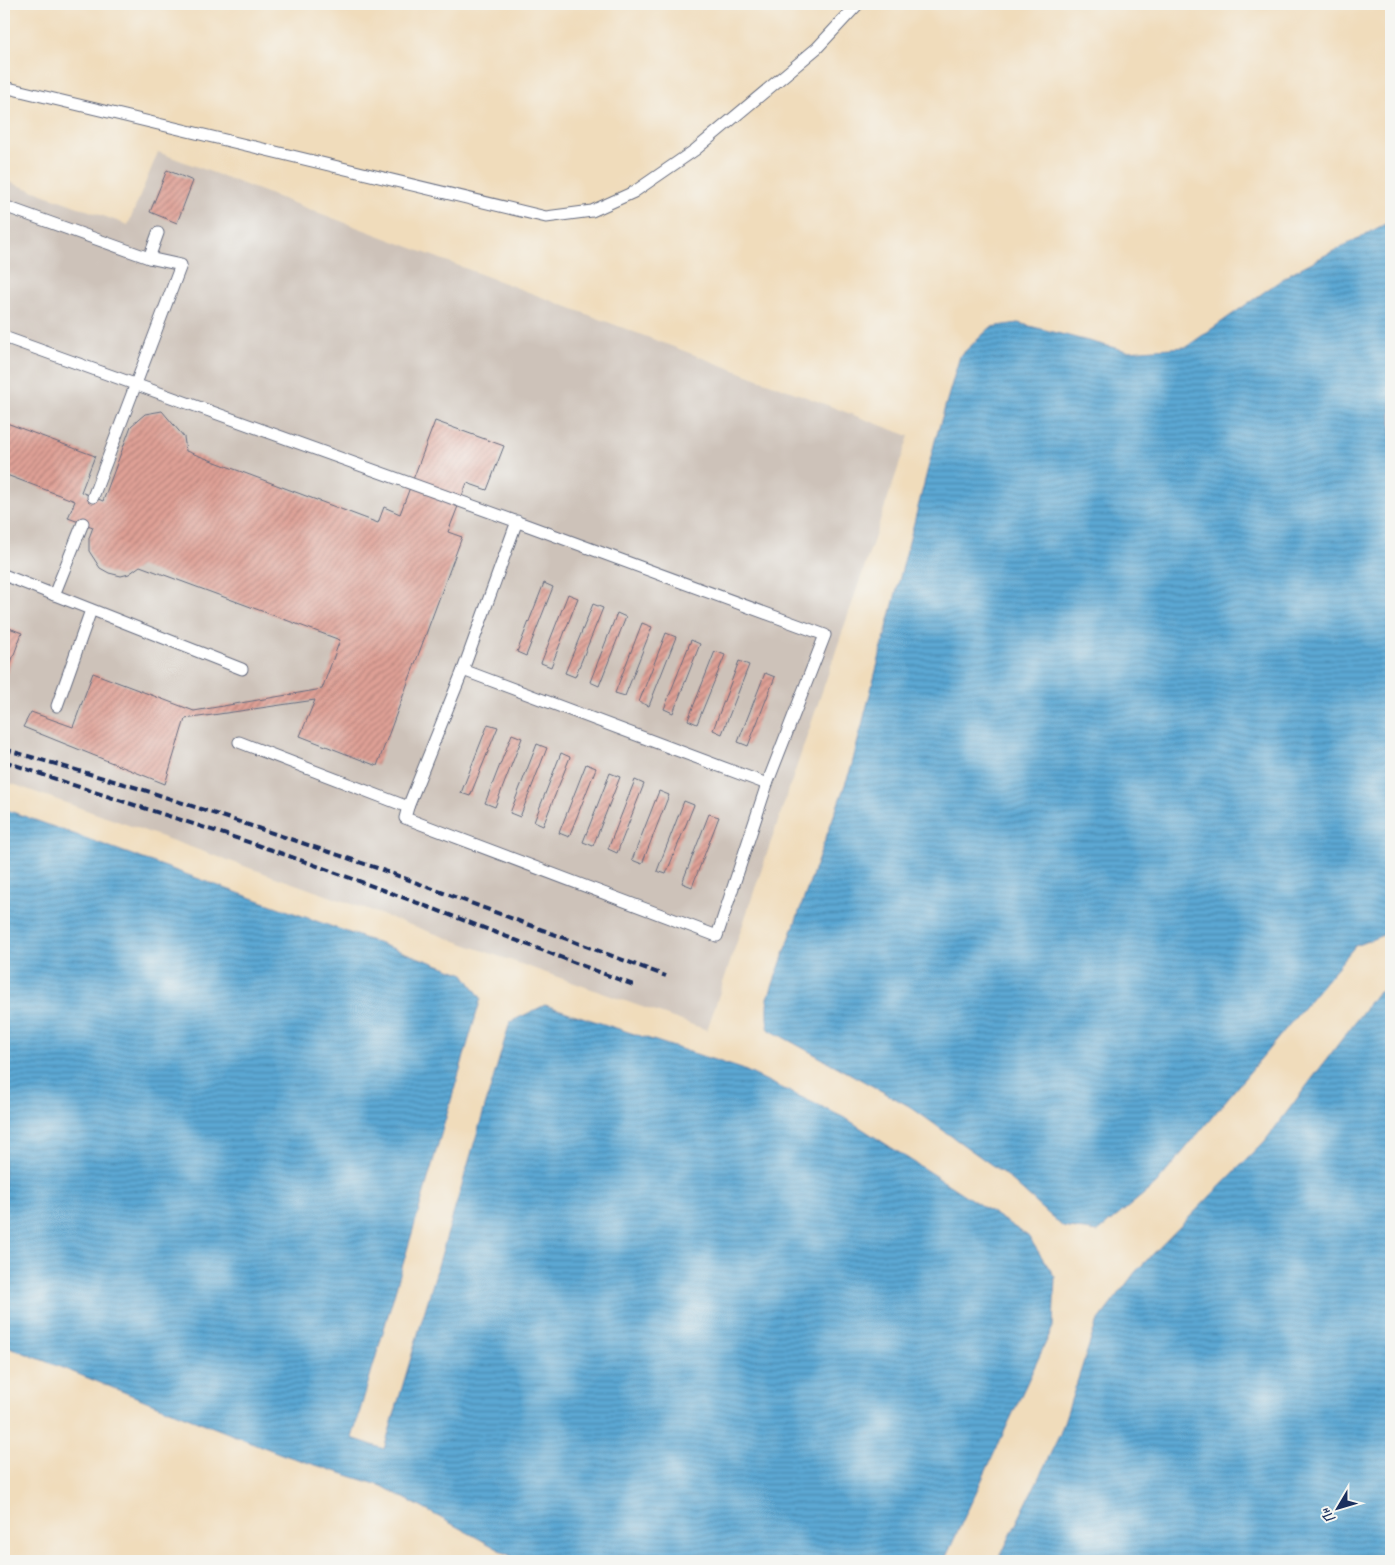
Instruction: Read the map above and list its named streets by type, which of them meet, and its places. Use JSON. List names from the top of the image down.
{
  "north": "bottom left"
}
